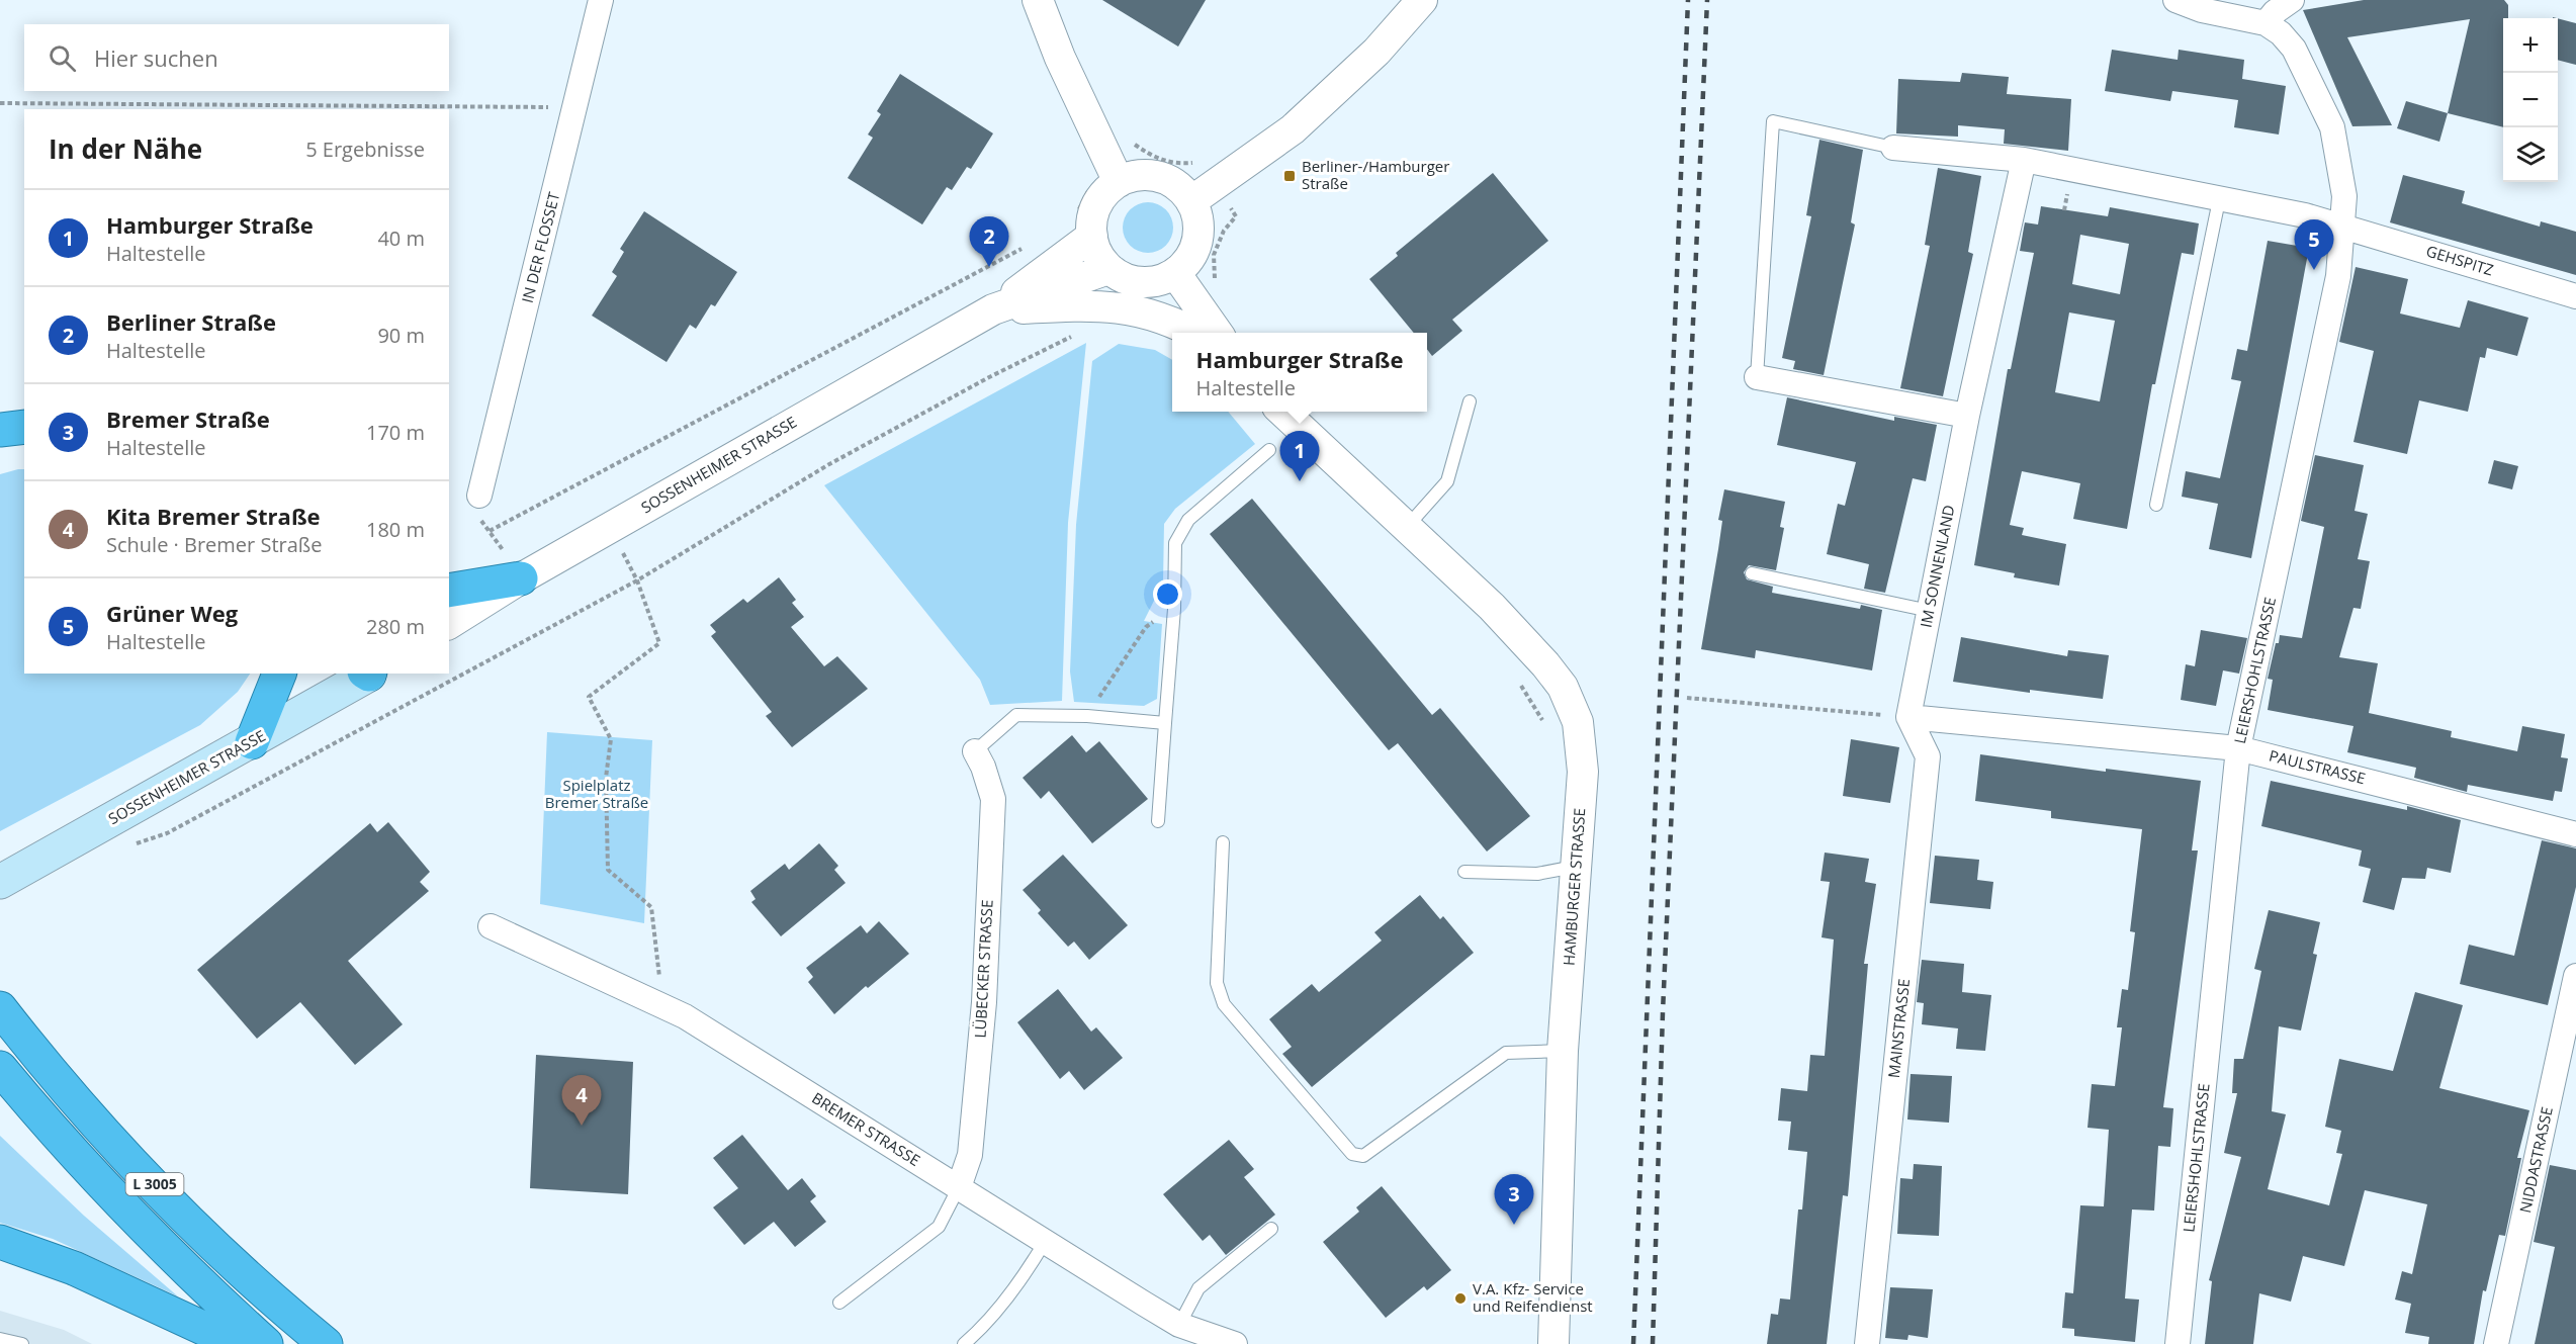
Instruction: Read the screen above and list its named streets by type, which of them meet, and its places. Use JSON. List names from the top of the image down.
{
  "streets": {
    "highway": ["L 3005"],
    "main road": ["SOSSENHEIMER STRASSE"],
    "street": [
      "IN DER FLOSSET",
      "GEHSPITZ",
      "IM SONNENLAND",
      "LEIERSHOHLSTRASSE",
      "PAULSTRASSE",
      "HAMBURGER STRASSE",
      "LÜBECKER STRASSE",
      "MAINSTRASSE",
      "BREMER STRASSE",
      "NIDDASTRASSE"
    ]
  },
  "crossings": [
    ["GEHSPITZ", "IM SONNENLAND"],
    ["GEHSPITZ", "LEIERSHOHLSTRASSE"],
    ["IM SONNENLAND", "PAULSTRASSE"],
    ["IM SONNENLAND", "MAINSTRASSE"],
    ["LEIERSHOHLSTRASSE", "PAULSTRASSE"],
    ["PAULSTRASSE", "MAINSTRASSE"],
    ["LÜBECKER STRASSE", "BREMER STRASSE"]
  ],
  "parks": ["Spielplatz Bremer Straße"],
  "places": {
    "transit": ["Berliner-/Hamburger Straße"],
    "other": ["V.A. Kfz- Service und Reifendienst"]
  },
  "page": {
    "map_buttons": ["+", "−"],
    "search": "Hier suchen",
    "heading": ["In der Nähe", "5 Ergebnisse"],
    "list": [
      {
        "mark": "1",
        "name": "Hamburger Straße",
        "note": "Haltestelle",
        "value": "40 m"
      },
      {
        "mark": "2",
        "name": "Berliner Straße",
        "note": "Haltestelle",
        "value": "90 m"
      },
      {
        "mark": "3",
        "name": "Bremer Straße",
        "note": "Haltestelle",
        "value": "170 m"
      },
      {
        "mark": "4",
        "name": "Kita Bremer Straße",
        "note": "Schule · Bremer Straße",
        "value": "180 m"
      },
      {
        "mark": "5",
        "name": "Grüner Weg",
        "note": "Haltestelle",
        "value": "280 m"
      }
    ],
    "pins": [
      "2",
      "5",
      "1",
      "4",
      "3"
    ],
    "popup": ["Hamburger Straße", "Haltestelle"]
  }
}
